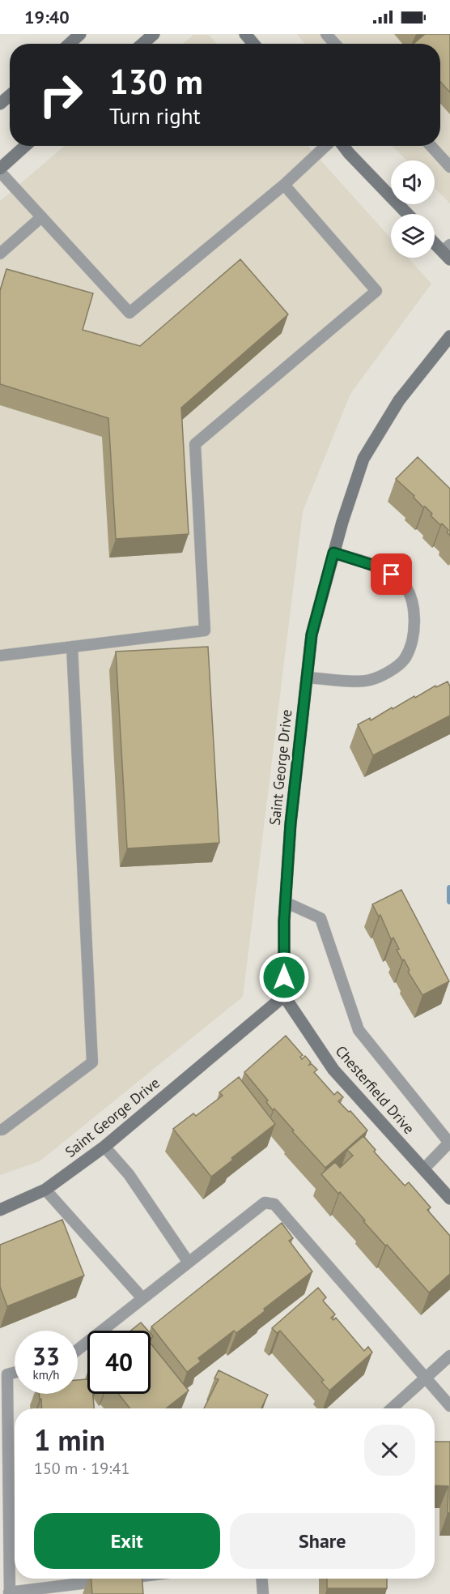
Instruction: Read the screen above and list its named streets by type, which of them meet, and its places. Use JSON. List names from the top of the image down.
{
  "streets": {
    "street": ["Saint George Drive", "Chesterfield Drive"]
  },
  "crossings": [
    ["Saint George Drive", "Chesterfield Drive"]
  ],
  "page": {
    "status": "19:40",
    "turn": ["130 m", "Turn right"],
    "speed": "33 km/h",
    "limit": "40",
    "heading": ["1 min", "150 m · 19:41"],
    "buttons": ["Exit", "Share"]
  }
}
